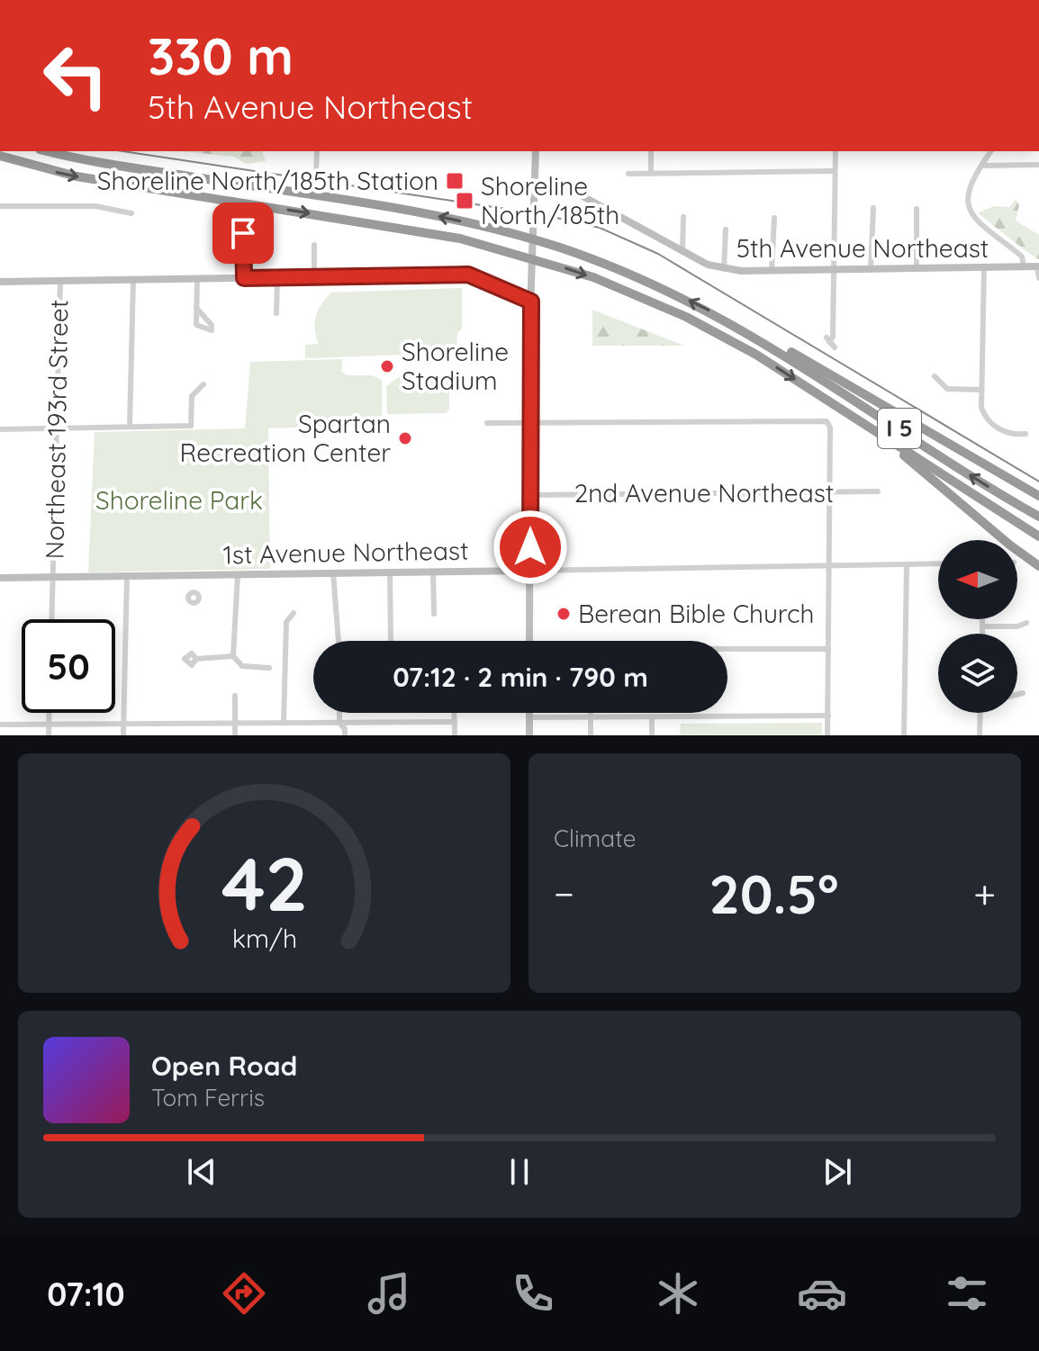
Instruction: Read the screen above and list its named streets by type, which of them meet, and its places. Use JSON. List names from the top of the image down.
{
  "streets": {
    "highway": ["I 5"],
    "street": [
      "5th Avenue Northeast",
      "Northeast 193rd Street",
      "2nd Avenue Northeast",
      "1st Avenue Northeast"
    ]
  },
  "crossings": [
    ["Northeast 193rd Street", "1st Avenue Northeast"]
  ],
  "parks": ["Shoreline Park"],
  "places": {
    "transit": ["Shoreline North/185th Station", "Shoreline North/185th"],
    "other": ["Shoreline Stadium", "Spartan Recreation Center", "Berean Bible Church"]
  },
  "north": "left",
  "page": {
    "turn": ["330 m", "5th Avenue Northeast"],
    "limit": "50",
    "trip": "07:12 · 2 min · 790 m",
    "tile": "Climate",
    "heat": ["−", "20.5°", "+"],
    "song": ["Open Road", "Tom Ferris"],
    "tabs": "07:10",
    "gauge": ["42", "km/h"]
  }
}
